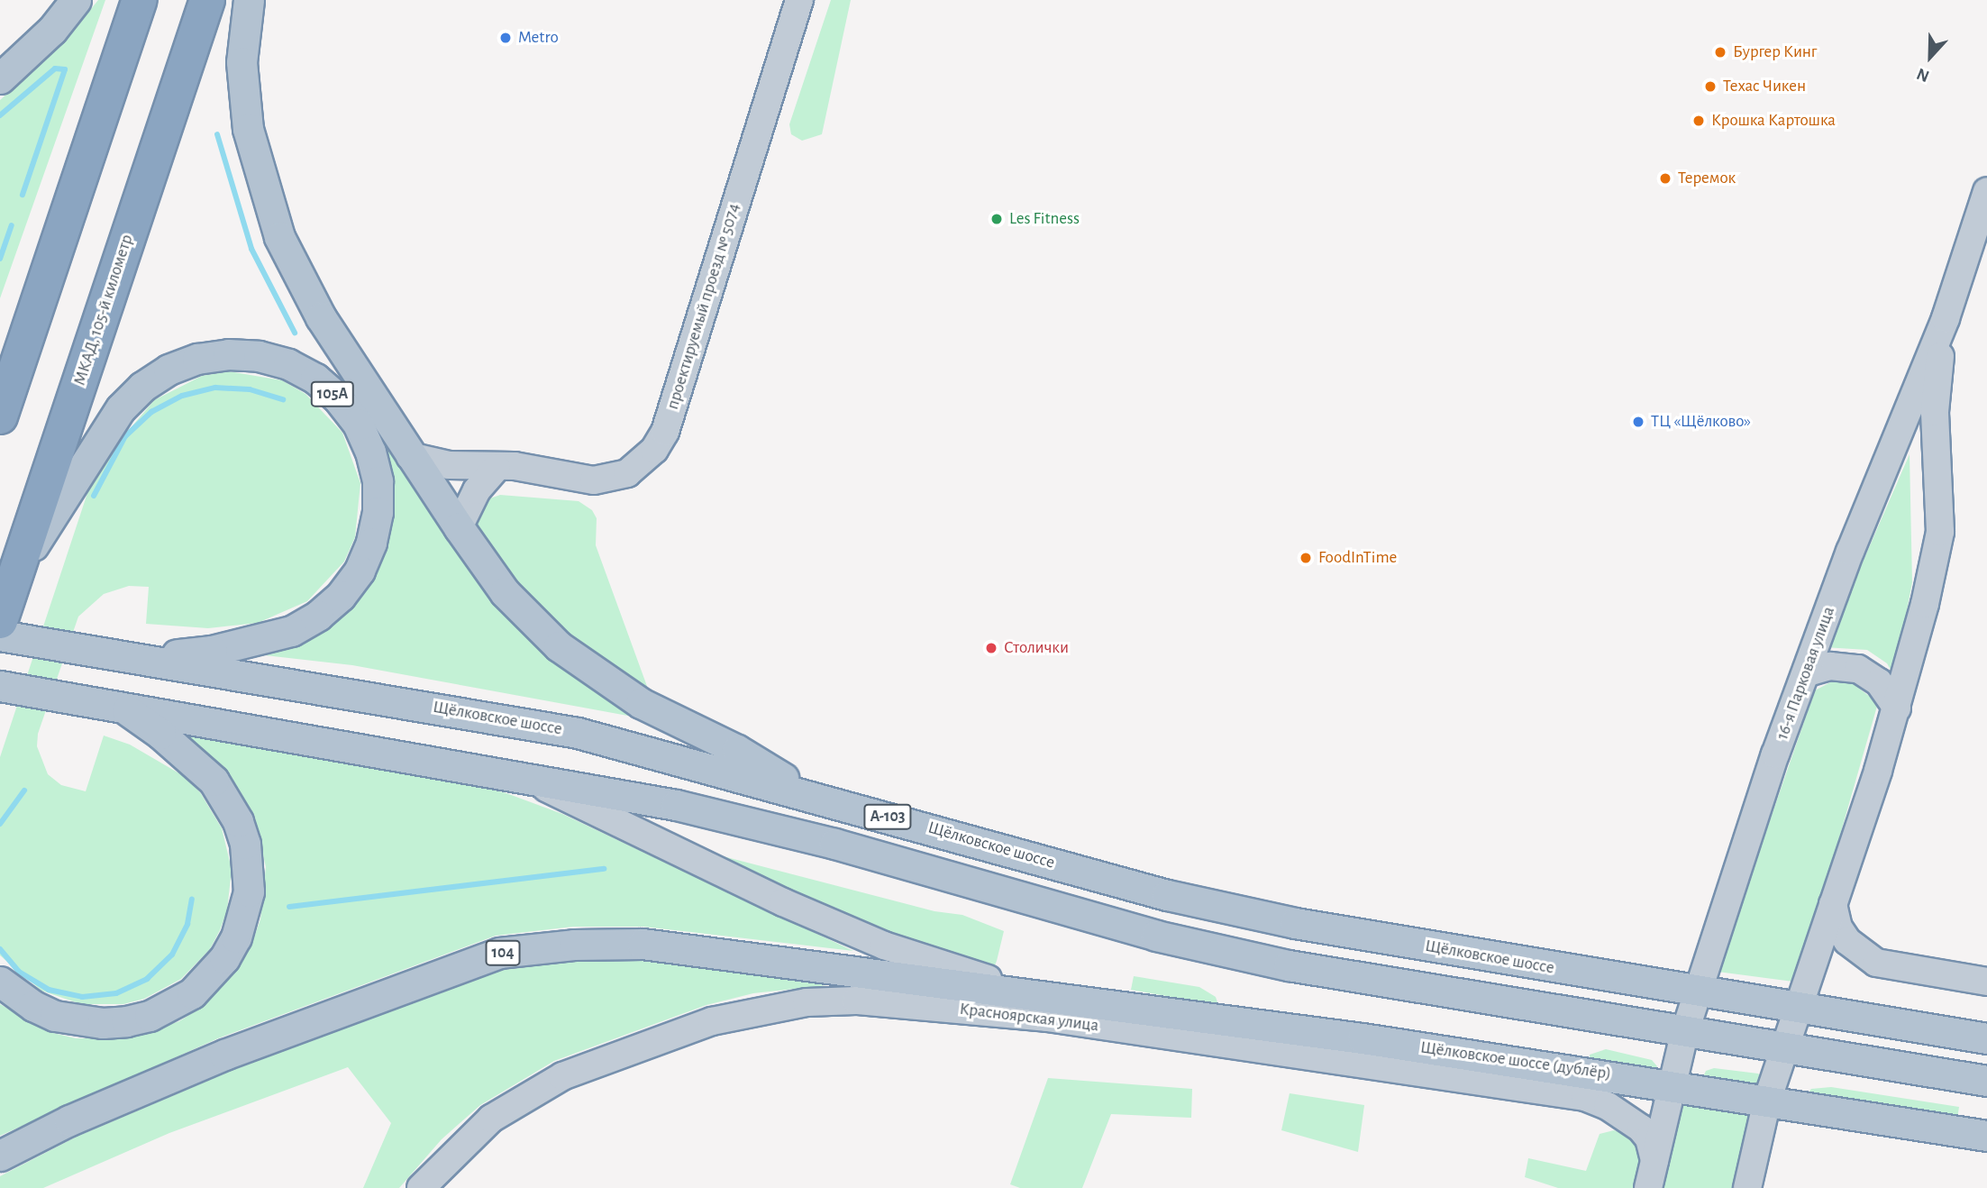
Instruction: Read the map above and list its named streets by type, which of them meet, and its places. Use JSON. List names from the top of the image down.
{
  "streets": {
    "highway": ["МКАД, 105-й километр"],
    "main road": [
      "проектируемый проезд № 5074",
      "105A",
      "16-я Парковая улица",
      "Щёлковское шоссе",
      "А-103",
      "104",
      "Красноярская улица",
      "Щёлковское шоссе (дублёр)"
    ]
  },
  "crossings": [
    ["МКАД, 105-й километр", "105A"],
    ["105A", "Щёлковское шоссе"],
    ["16-я Парковая улица", "Щёлковское шоссе"],
    ["16-я Парковая улица", "Красноярская улица"],
    ["16-я Парковая улица", "Щёлковское шоссе (дублёр)"],
    ["104", "Щёлковское шоссе (дублёр)"]
  ],
  "places": [
    "Metro",
    "Бургер Кинг",
    "Техас Чикен",
    "Крошка Картошка",
    "Теремок",
    "Les Fitness",
    "ТЦ «Щёлково»",
    "FoodInTime",
    "Столички"
  ],
  "north": "bottom"
}
